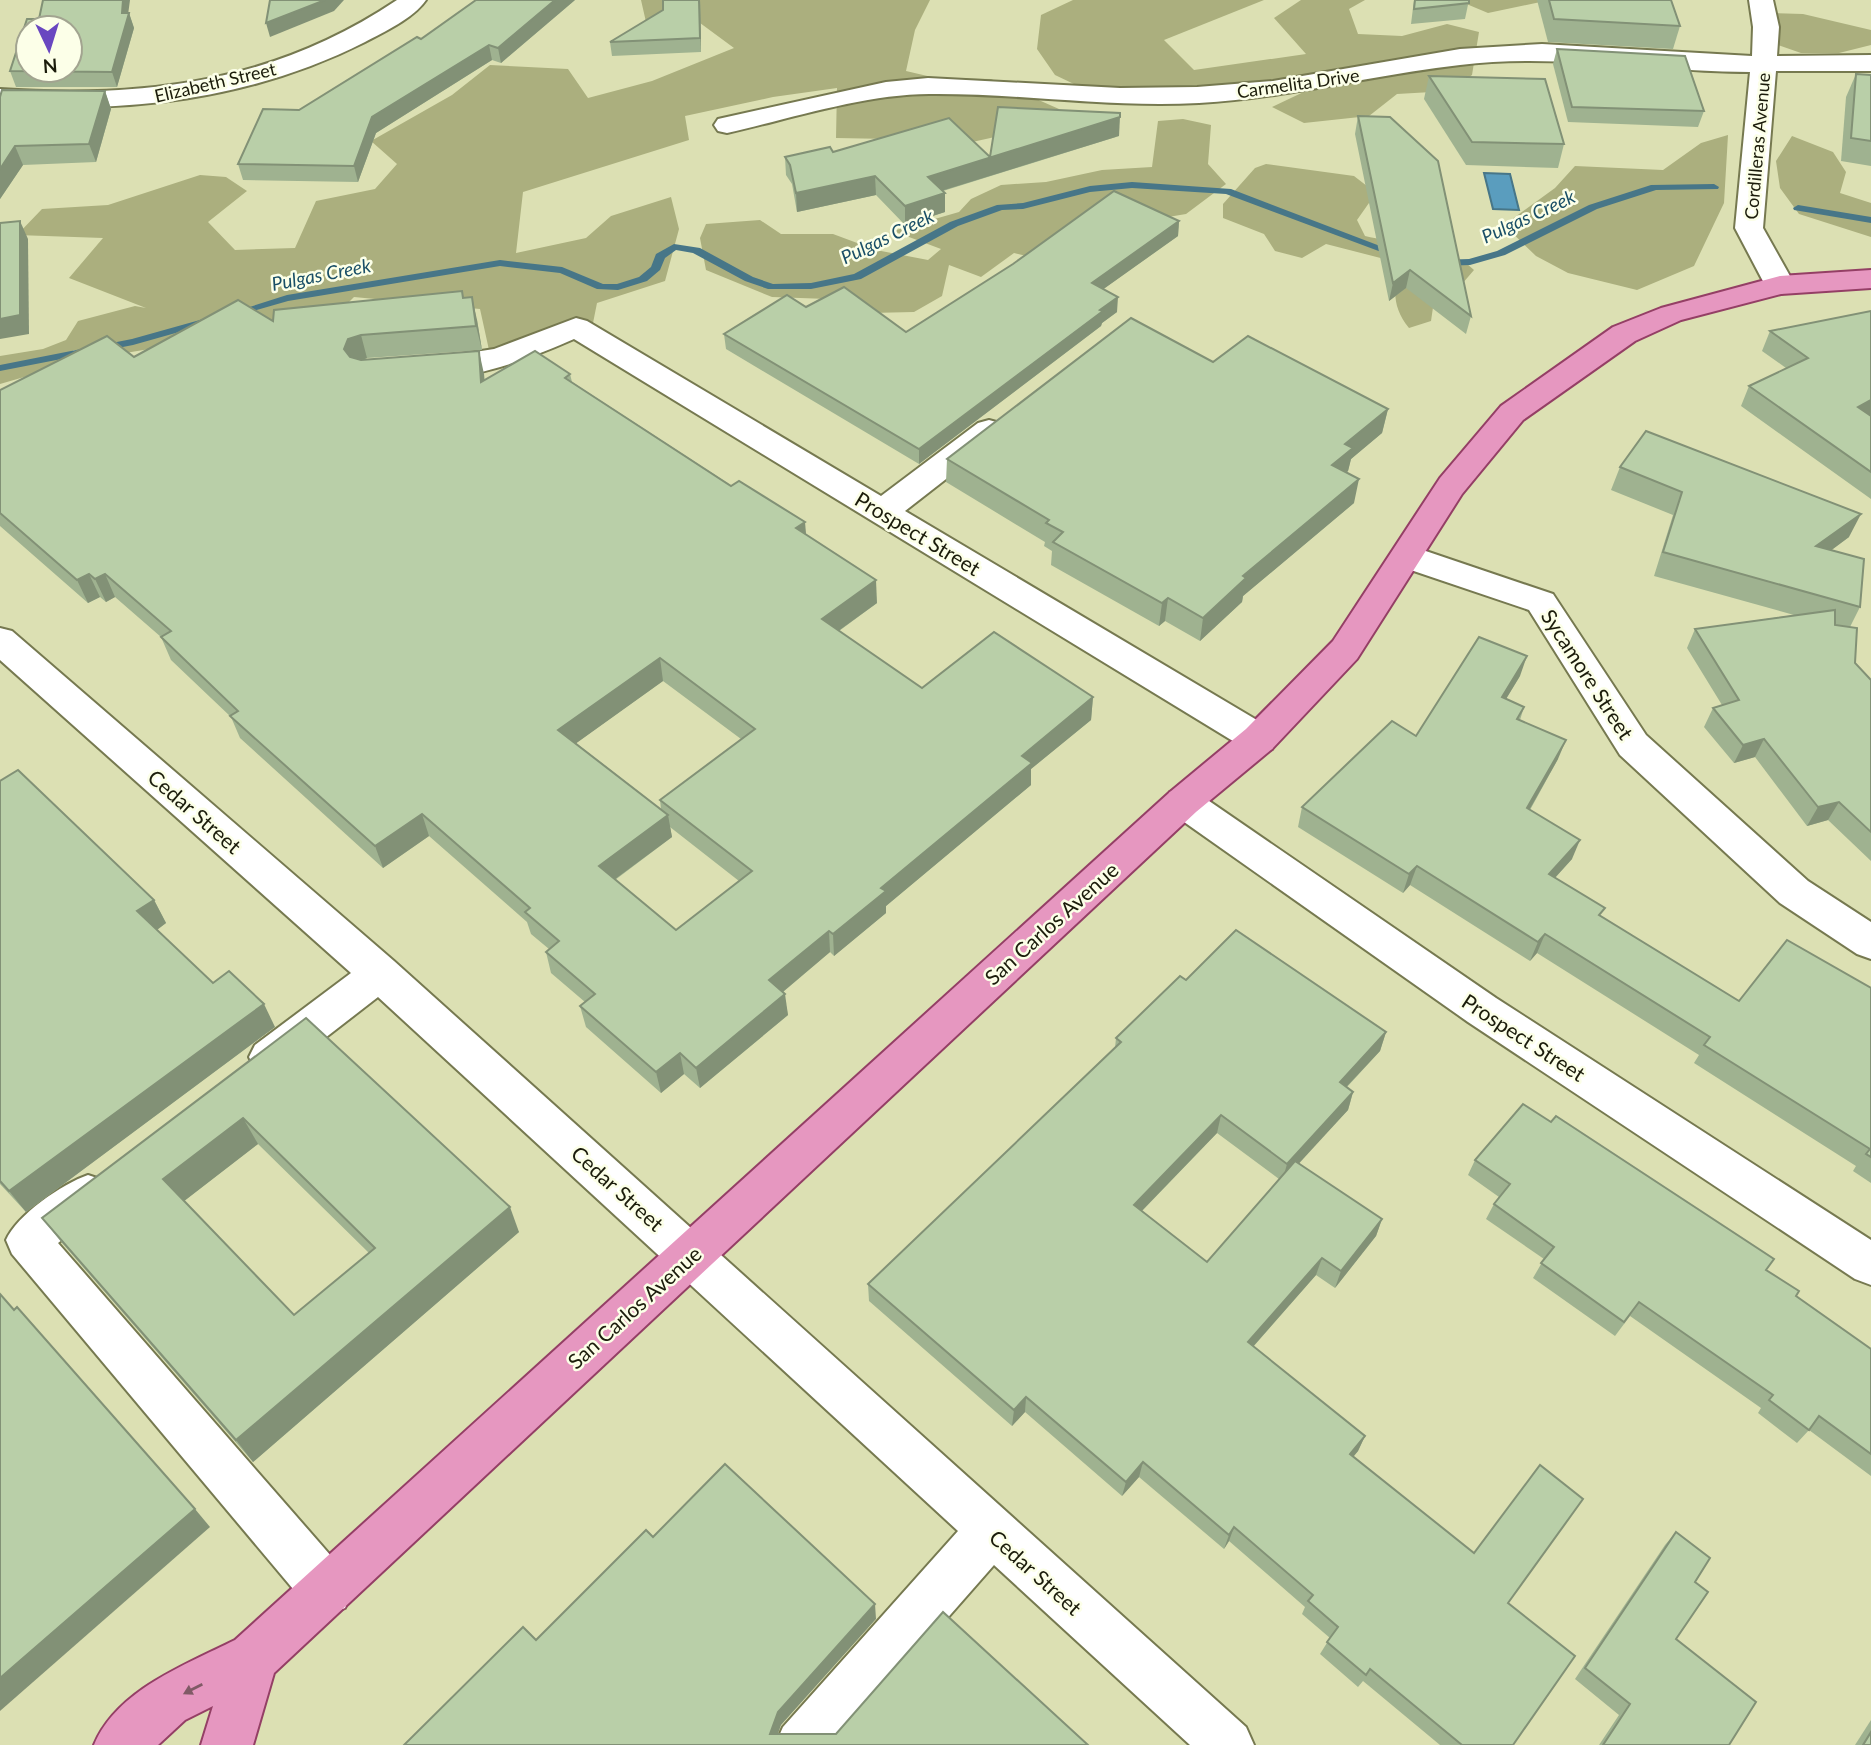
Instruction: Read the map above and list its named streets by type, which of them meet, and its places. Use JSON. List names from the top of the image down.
{
  "streets": {
    "main road": ["San Carlos Avenue"],
    "street": [
      "Elizabeth Street",
      "Carmelita Drive",
      "Cordilleras Avenue",
      "Prospect Street",
      "Sycamore Street",
      "Cedar Street"
    ]
  },
  "crossings": [
    ["Carmelita Drive", "Cordilleras Avenue"],
    ["Cordilleras Avenue", "San Carlos Avenue"],
    ["Prospect Street", "San Carlos Avenue"],
    ["Sycamore Street", "San Carlos Avenue"],
    ["Cedar Street", "San Carlos Avenue"]
  ],
  "water": ["Pulgas Creek"],
  "north": "bottom"
}
